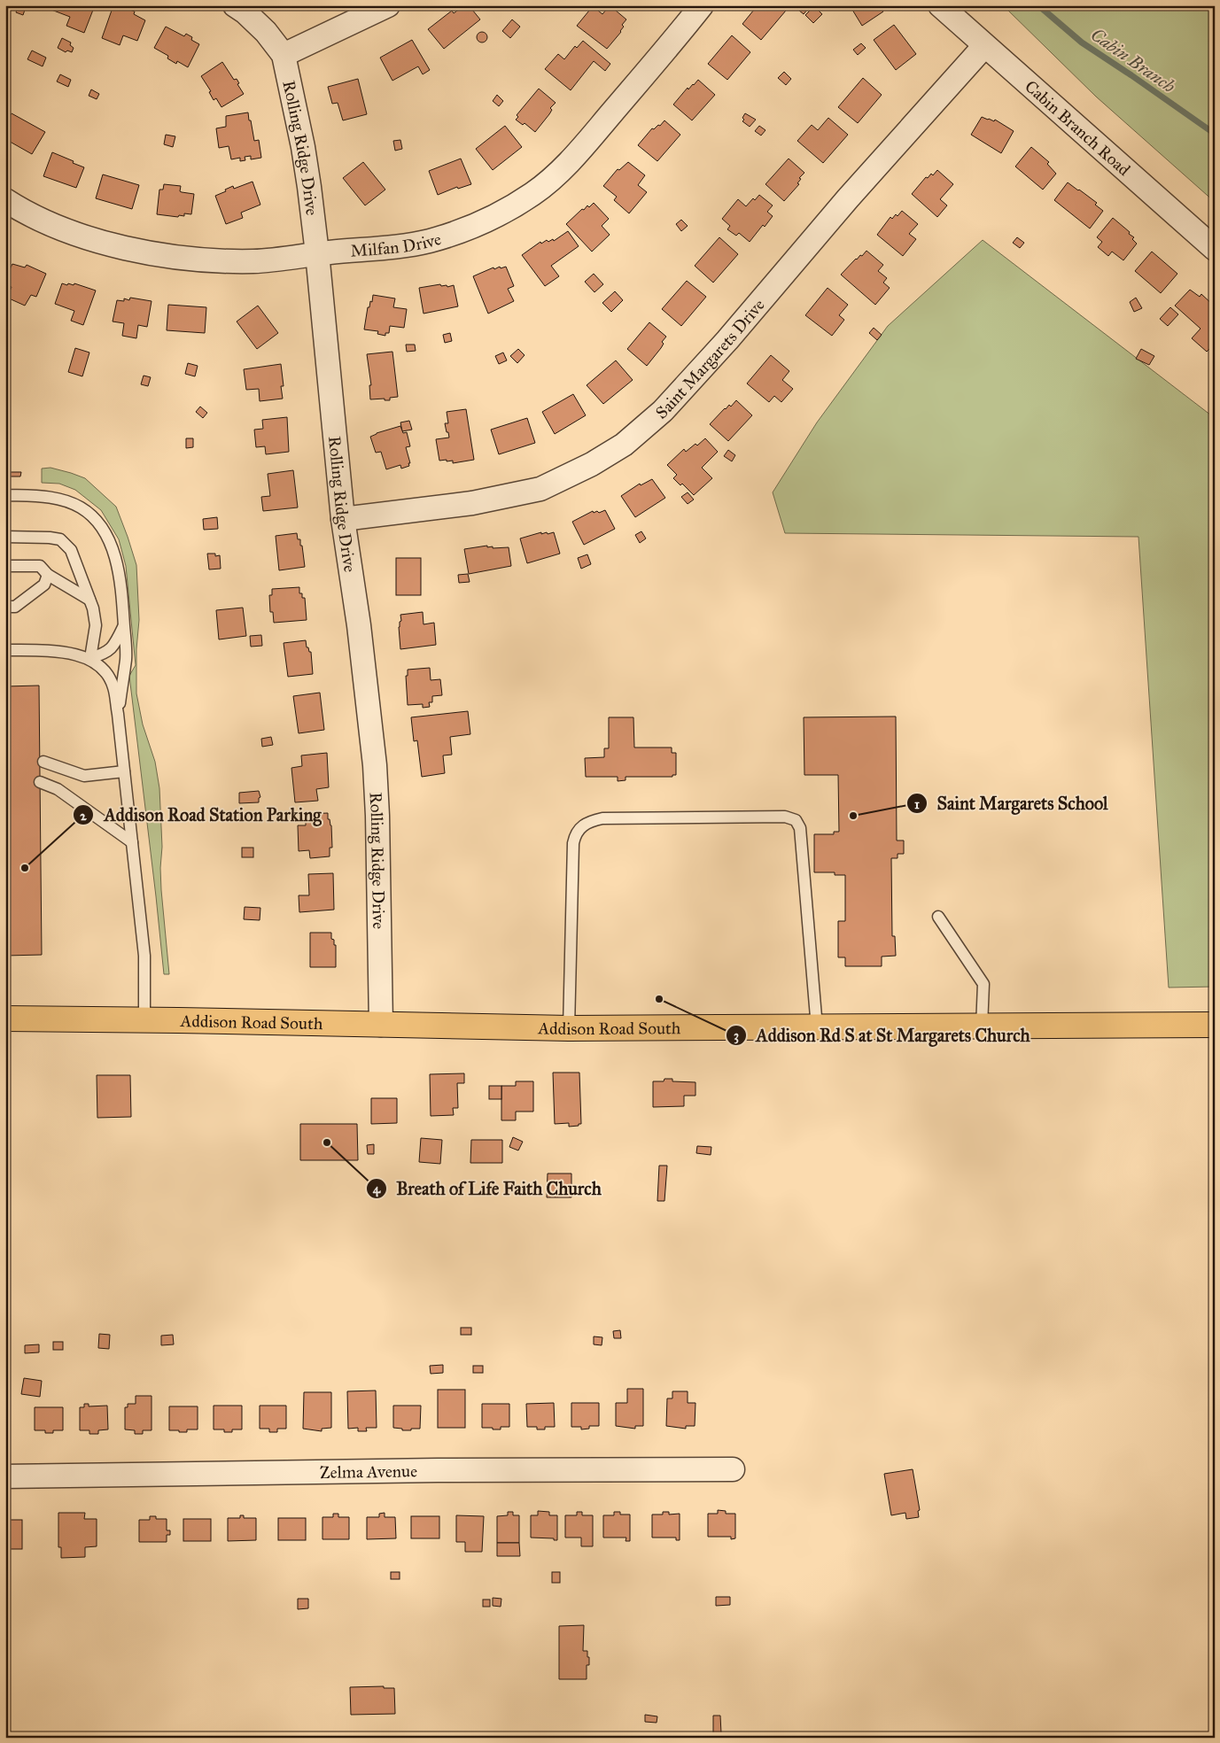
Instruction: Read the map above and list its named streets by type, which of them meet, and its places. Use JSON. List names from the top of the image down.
{
  "streets": {
    "main road": ["Addison Road South"],
    "street": [
      "Cabin Branch Road",
      "Rolling Ridge Drive",
      "Milfan Drive",
      "Saint Margarets Drive",
      "Zelma Avenue"
    ]
  },
  "crossings": [
    ["Cabin Branch Road", "Saint Margarets Drive"],
    ["Rolling Ridge Drive", "Milfan Drive"],
    ["Rolling Ridge Drive", "Saint Margarets Drive"],
    ["Rolling Ridge Drive", "Addison Road South"]
  ],
  "water": ["Cabin Branch"],
  "places": [
    "Saint Margarets School",
    "Addison Road Station Parking",
    "Addison Rd S at St Margarets Church",
    "Breath of Life Faith Church"
  ]
}
